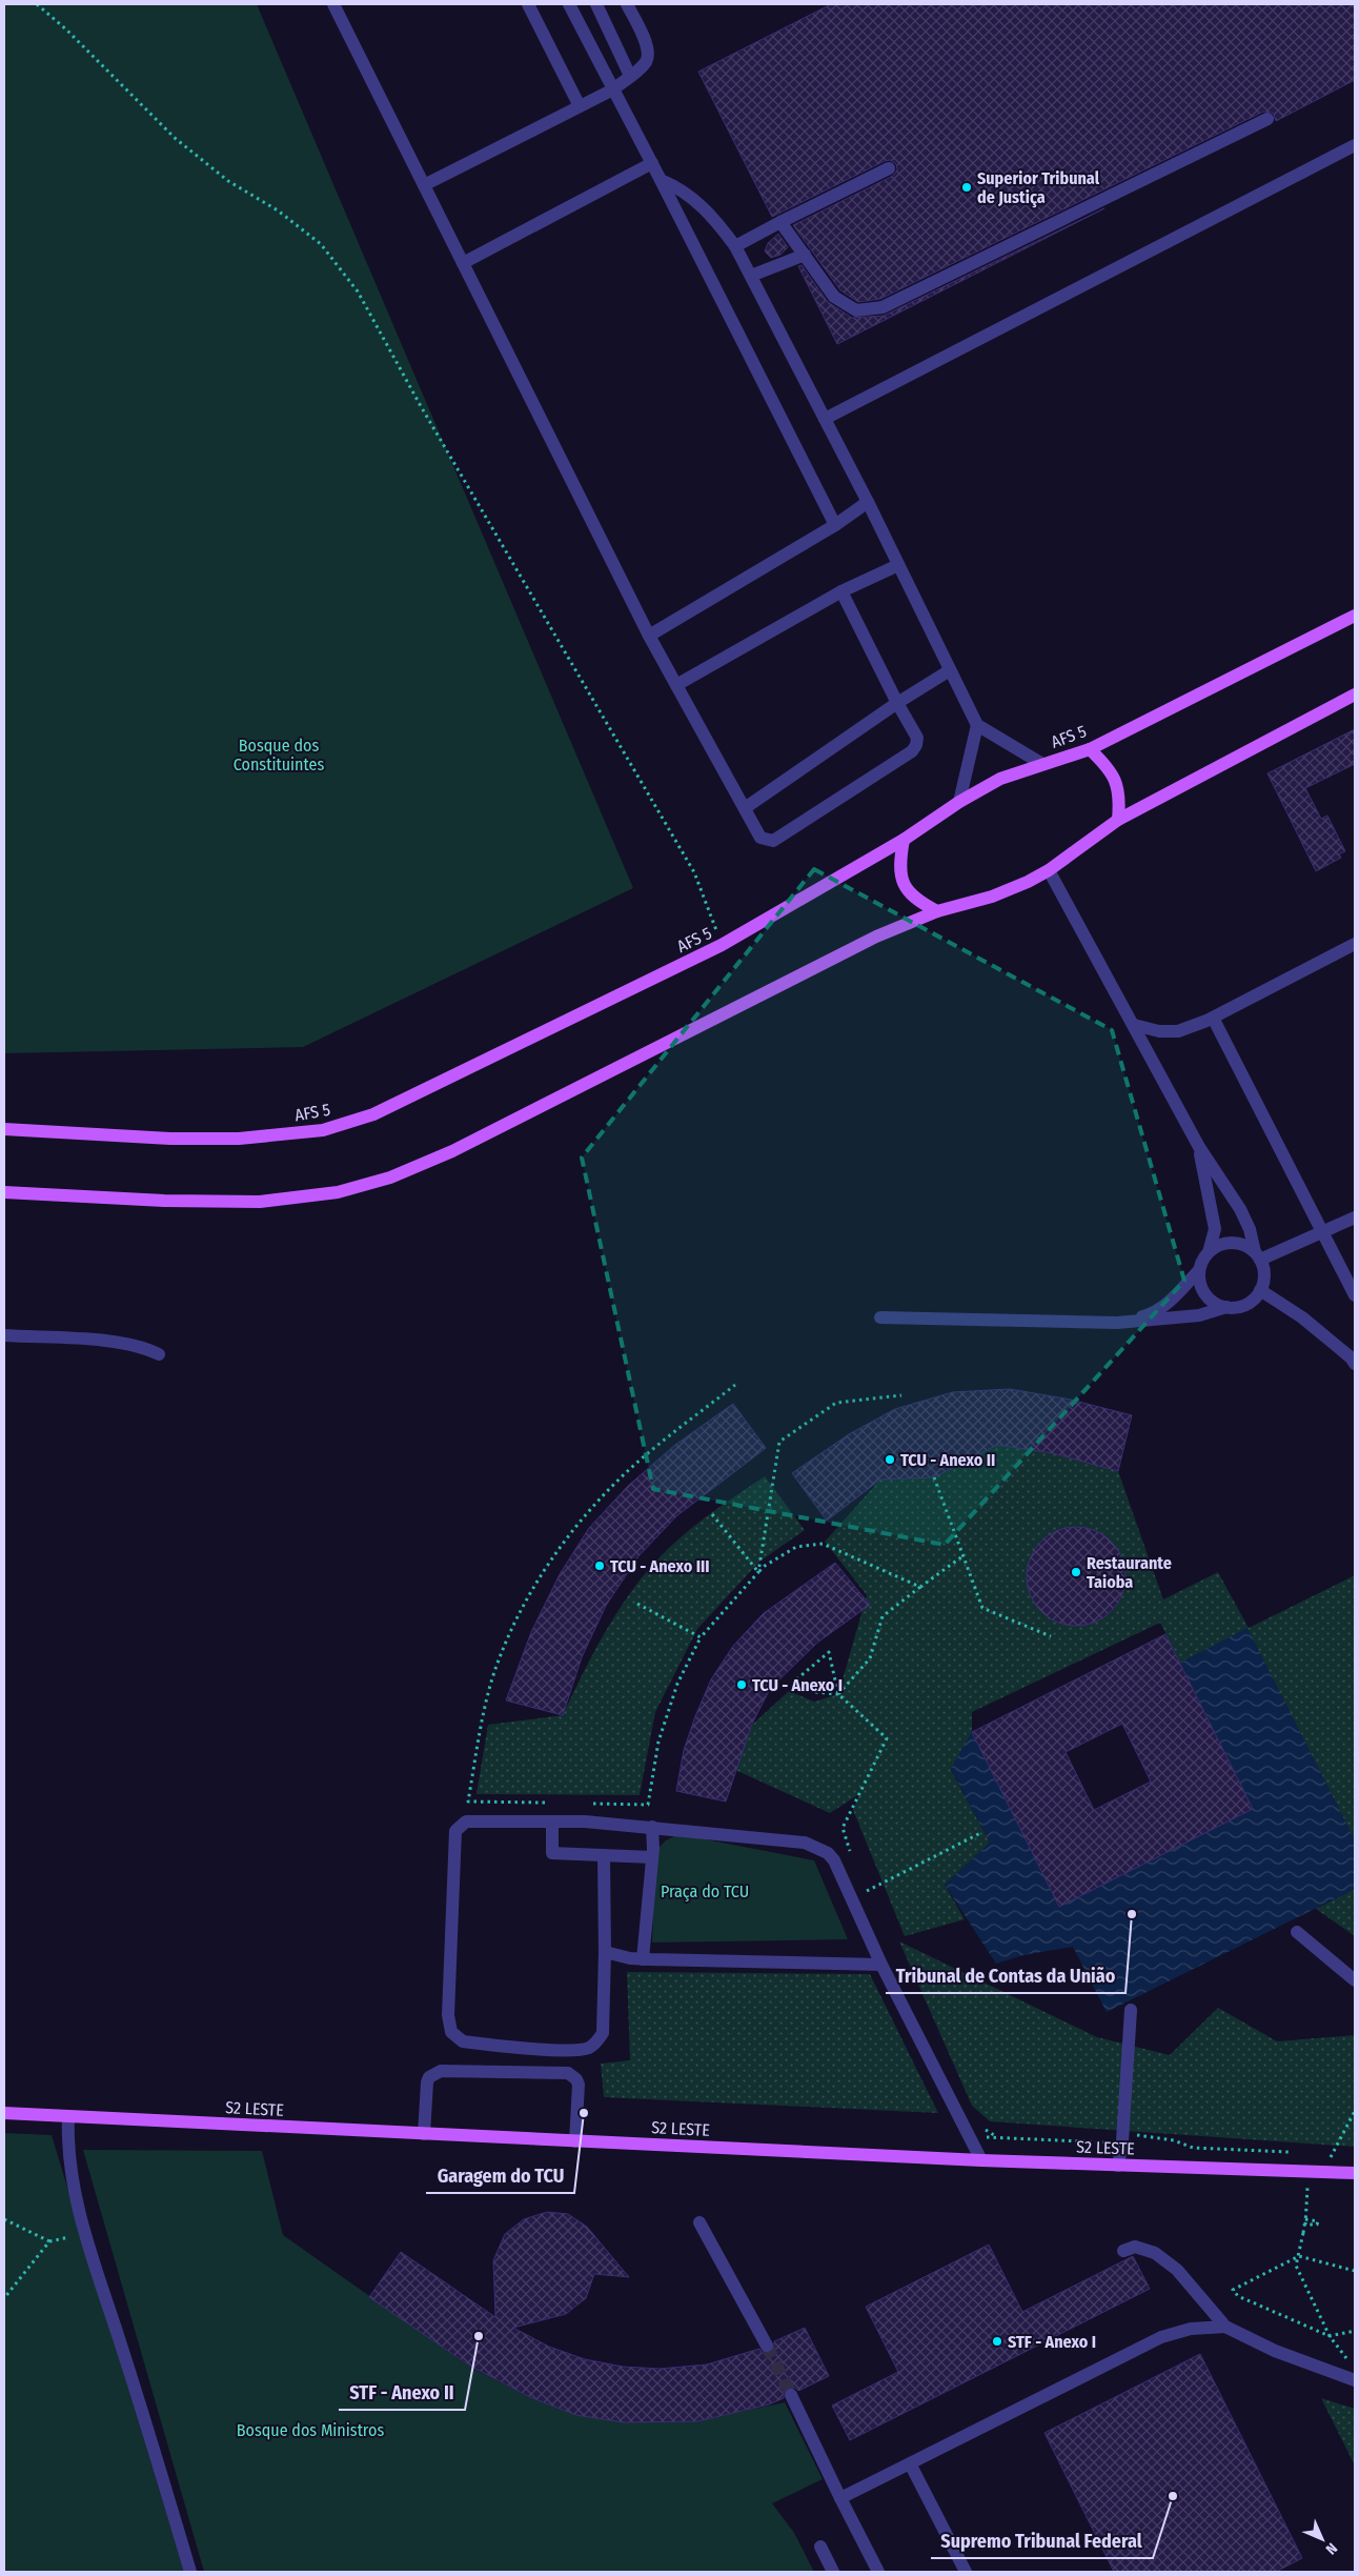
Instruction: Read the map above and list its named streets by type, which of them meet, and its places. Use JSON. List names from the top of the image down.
{
  "streets": {
    "main road": ["AFS 5", "S2 LESTE"]
  },
  "parks": ["Bosque dos Constituintes", "Praça do TCU", "Bosque dos Ministros"],
  "places": [
    "Superior Tribunal de Justiça",
    "TCU - Anexo II",
    "TCU - Anexo III",
    "Restaurante Taioba",
    "TCU - Anexo I",
    "Tribunal de Contas da União",
    "Garagem do TCU",
    "STF - Anexo II",
    "STF - Anexo I",
    "Supremo Tribunal Federal"
  ],
  "north": "bottom right"
}
